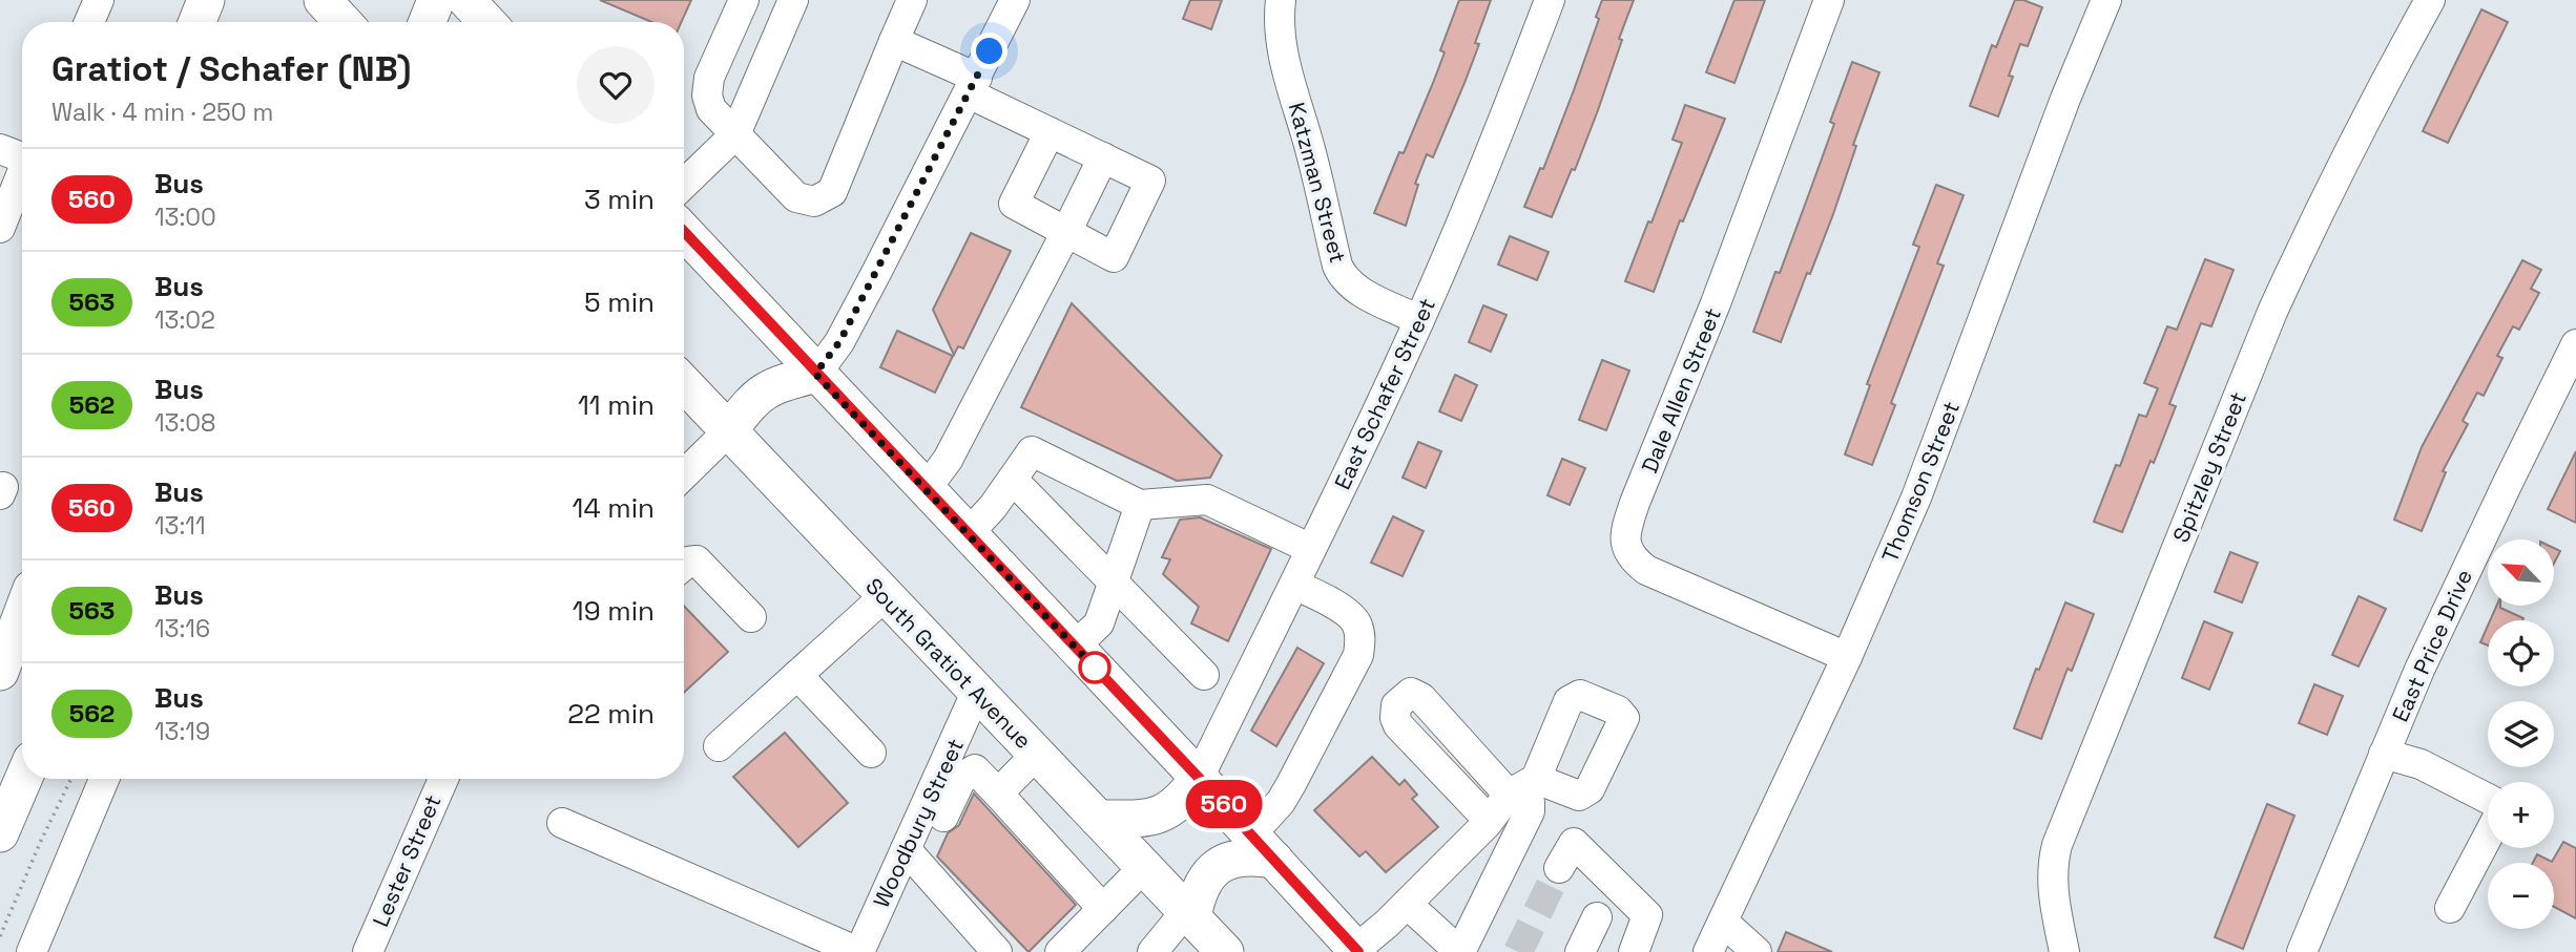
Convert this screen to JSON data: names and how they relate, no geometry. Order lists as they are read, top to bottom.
{
  "streets": {
    "main road": ["South Gratiot Avenue"],
    "street": [
      "Katzman Street",
      "Dale Allen Street",
      "East Schafer Street",
      "Spitzley Street",
      "Thomson Street",
      "East Price Drive",
      "Woodbury Street",
      "Lester Street"
    ]
  },
  "crossings": [
    ["Katzman Street", "East Schafer Street"],
    ["Dale Allen Street", "Thomson Street"],
    ["South Gratiot Avenue", "Woodbury Street"]
  ],
  "lines": ["bus line 560"],
  "north": "top left",
  "page": {
    "on_map": "560",
    "heading": ["Gratiot / Schafer (NB)", "Walk · 4 min · 250 m"],
    "list": [
      {
        "mark": "560",
        "name": "Bus",
        "note": "13:00",
        "value": "3 min"
      },
      {
        "mark": "563",
        "name": "Bus",
        "note": "13:02",
        "value": "5 min"
      },
      {
        "mark": "562",
        "name": "Bus",
        "note": "13:08",
        "value": "11 min"
      },
      {
        "mark": "560",
        "name": "Bus",
        "note": "13:11",
        "value": "14 min"
      },
      {
        "mark": "563",
        "name": "Bus",
        "note": "13:16",
        "value": "19 min"
      },
      {
        "mark": "562",
        "name": "Bus",
        "note": "13:19",
        "value": "22 min"
      }
    ],
    "map_buttons": ["+", "−"]
  }
}
